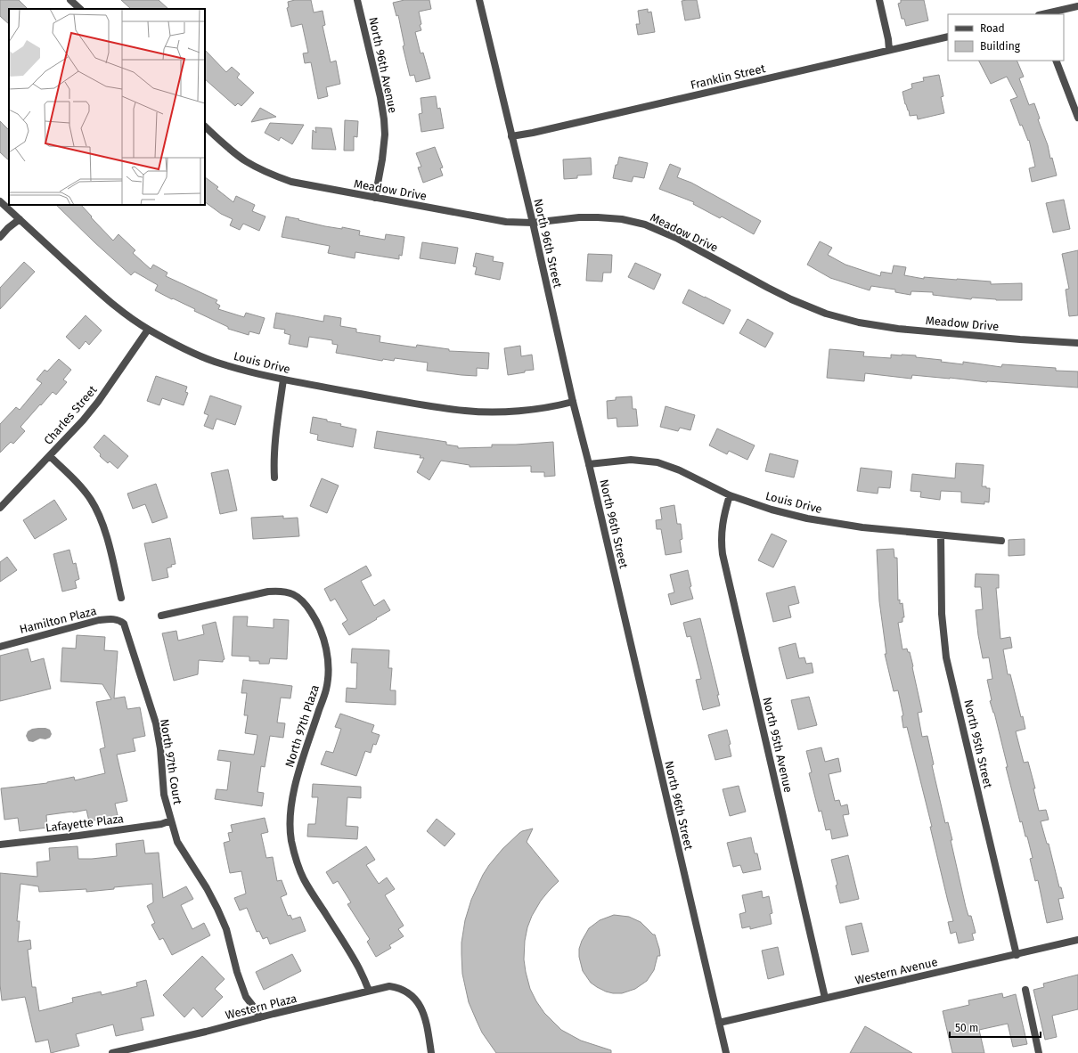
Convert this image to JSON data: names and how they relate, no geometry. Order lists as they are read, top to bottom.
{
  "streets": {
    "street": [
      "North 96th Avenue",
      "Franklin Street",
      "Meadow Drive",
      "North 96th Street",
      "Louis Drive",
      "Charles Street",
      "Hamilton Plaza",
      "North 97th Plaza",
      "North 95th Street",
      "North 95th Avenue",
      "North 97th Court",
      "Lafayette Plaza",
      "Western Avenue",
      "Western Plaza"
    ]
  },
  "crossings": [
    ["North 96th Avenue", "Meadow Drive"],
    ["Franklin Street", "North 96th Street"],
    ["Meadow Drive", "North 96th Street"],
    ["North 96th Street", "Louis Drive"],
    ["North 96th Street", "Western Avenue"],
    ["Louis Drive", "Charles Street"],
    ["Louis Drive", "North 95th Street"],
    ["Louis Drive", "North 95th Avenue"],
    ["Hamilton Plaza", "North 97th Court"],
    ["North 97th Plaza", "Western Plaza"],
    ["North 95th Street", "Western Avenue"],
    ["North 95th Avenue", "Western Avenue"],
    ["North 97th Court", "Lafayette Plaza"],
    ["North 97th Court", "Western Plaza"]
  ],
  "legend": ["Road", "Building"],
  "scale_bar": "50 m"
}
